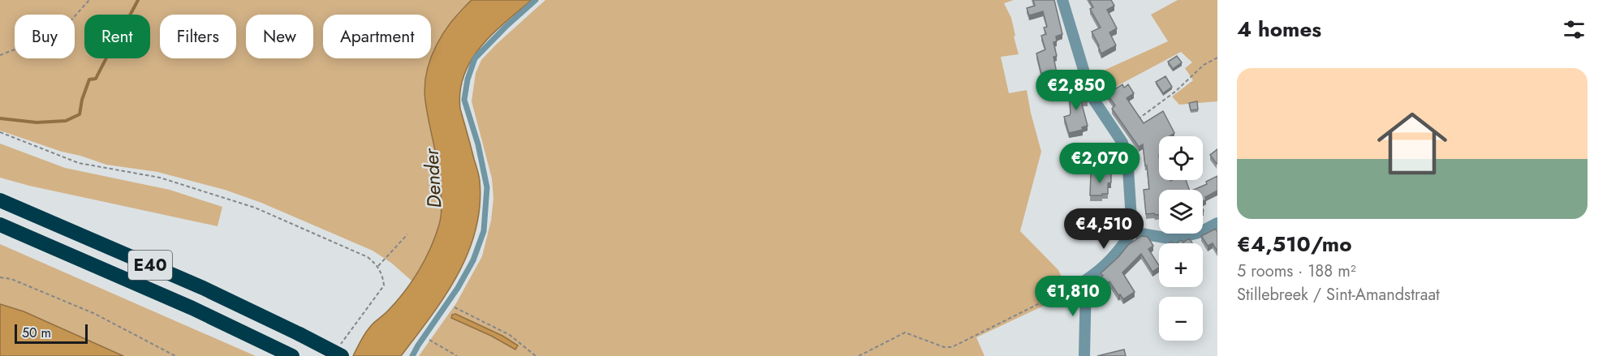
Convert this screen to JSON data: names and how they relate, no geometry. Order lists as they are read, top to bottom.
{
  "streets": {
    "highway": ["E40"]
  },
  "water": ["Dender"],
  "scale_bar": "50 m",
  "page": {
    "heading": "4 homes",
    "chip": [
      "Buy",
      "Rent",
      "Filters",
      "New",
      "Apartment"
    ],
    "list": [
      {
        "name": "€4,510/mo",
        "note": "5 rooms · 188 m² · Stillebreek / Sint-Amandstraat"
      }
    ],
    "price": [
      "€2,850",
      "€2,070",
      "€4,510",
      "€1,810"
    ],
    "map_buttons": ["+", "−"],
    "scale": "50 m"
  }
}
